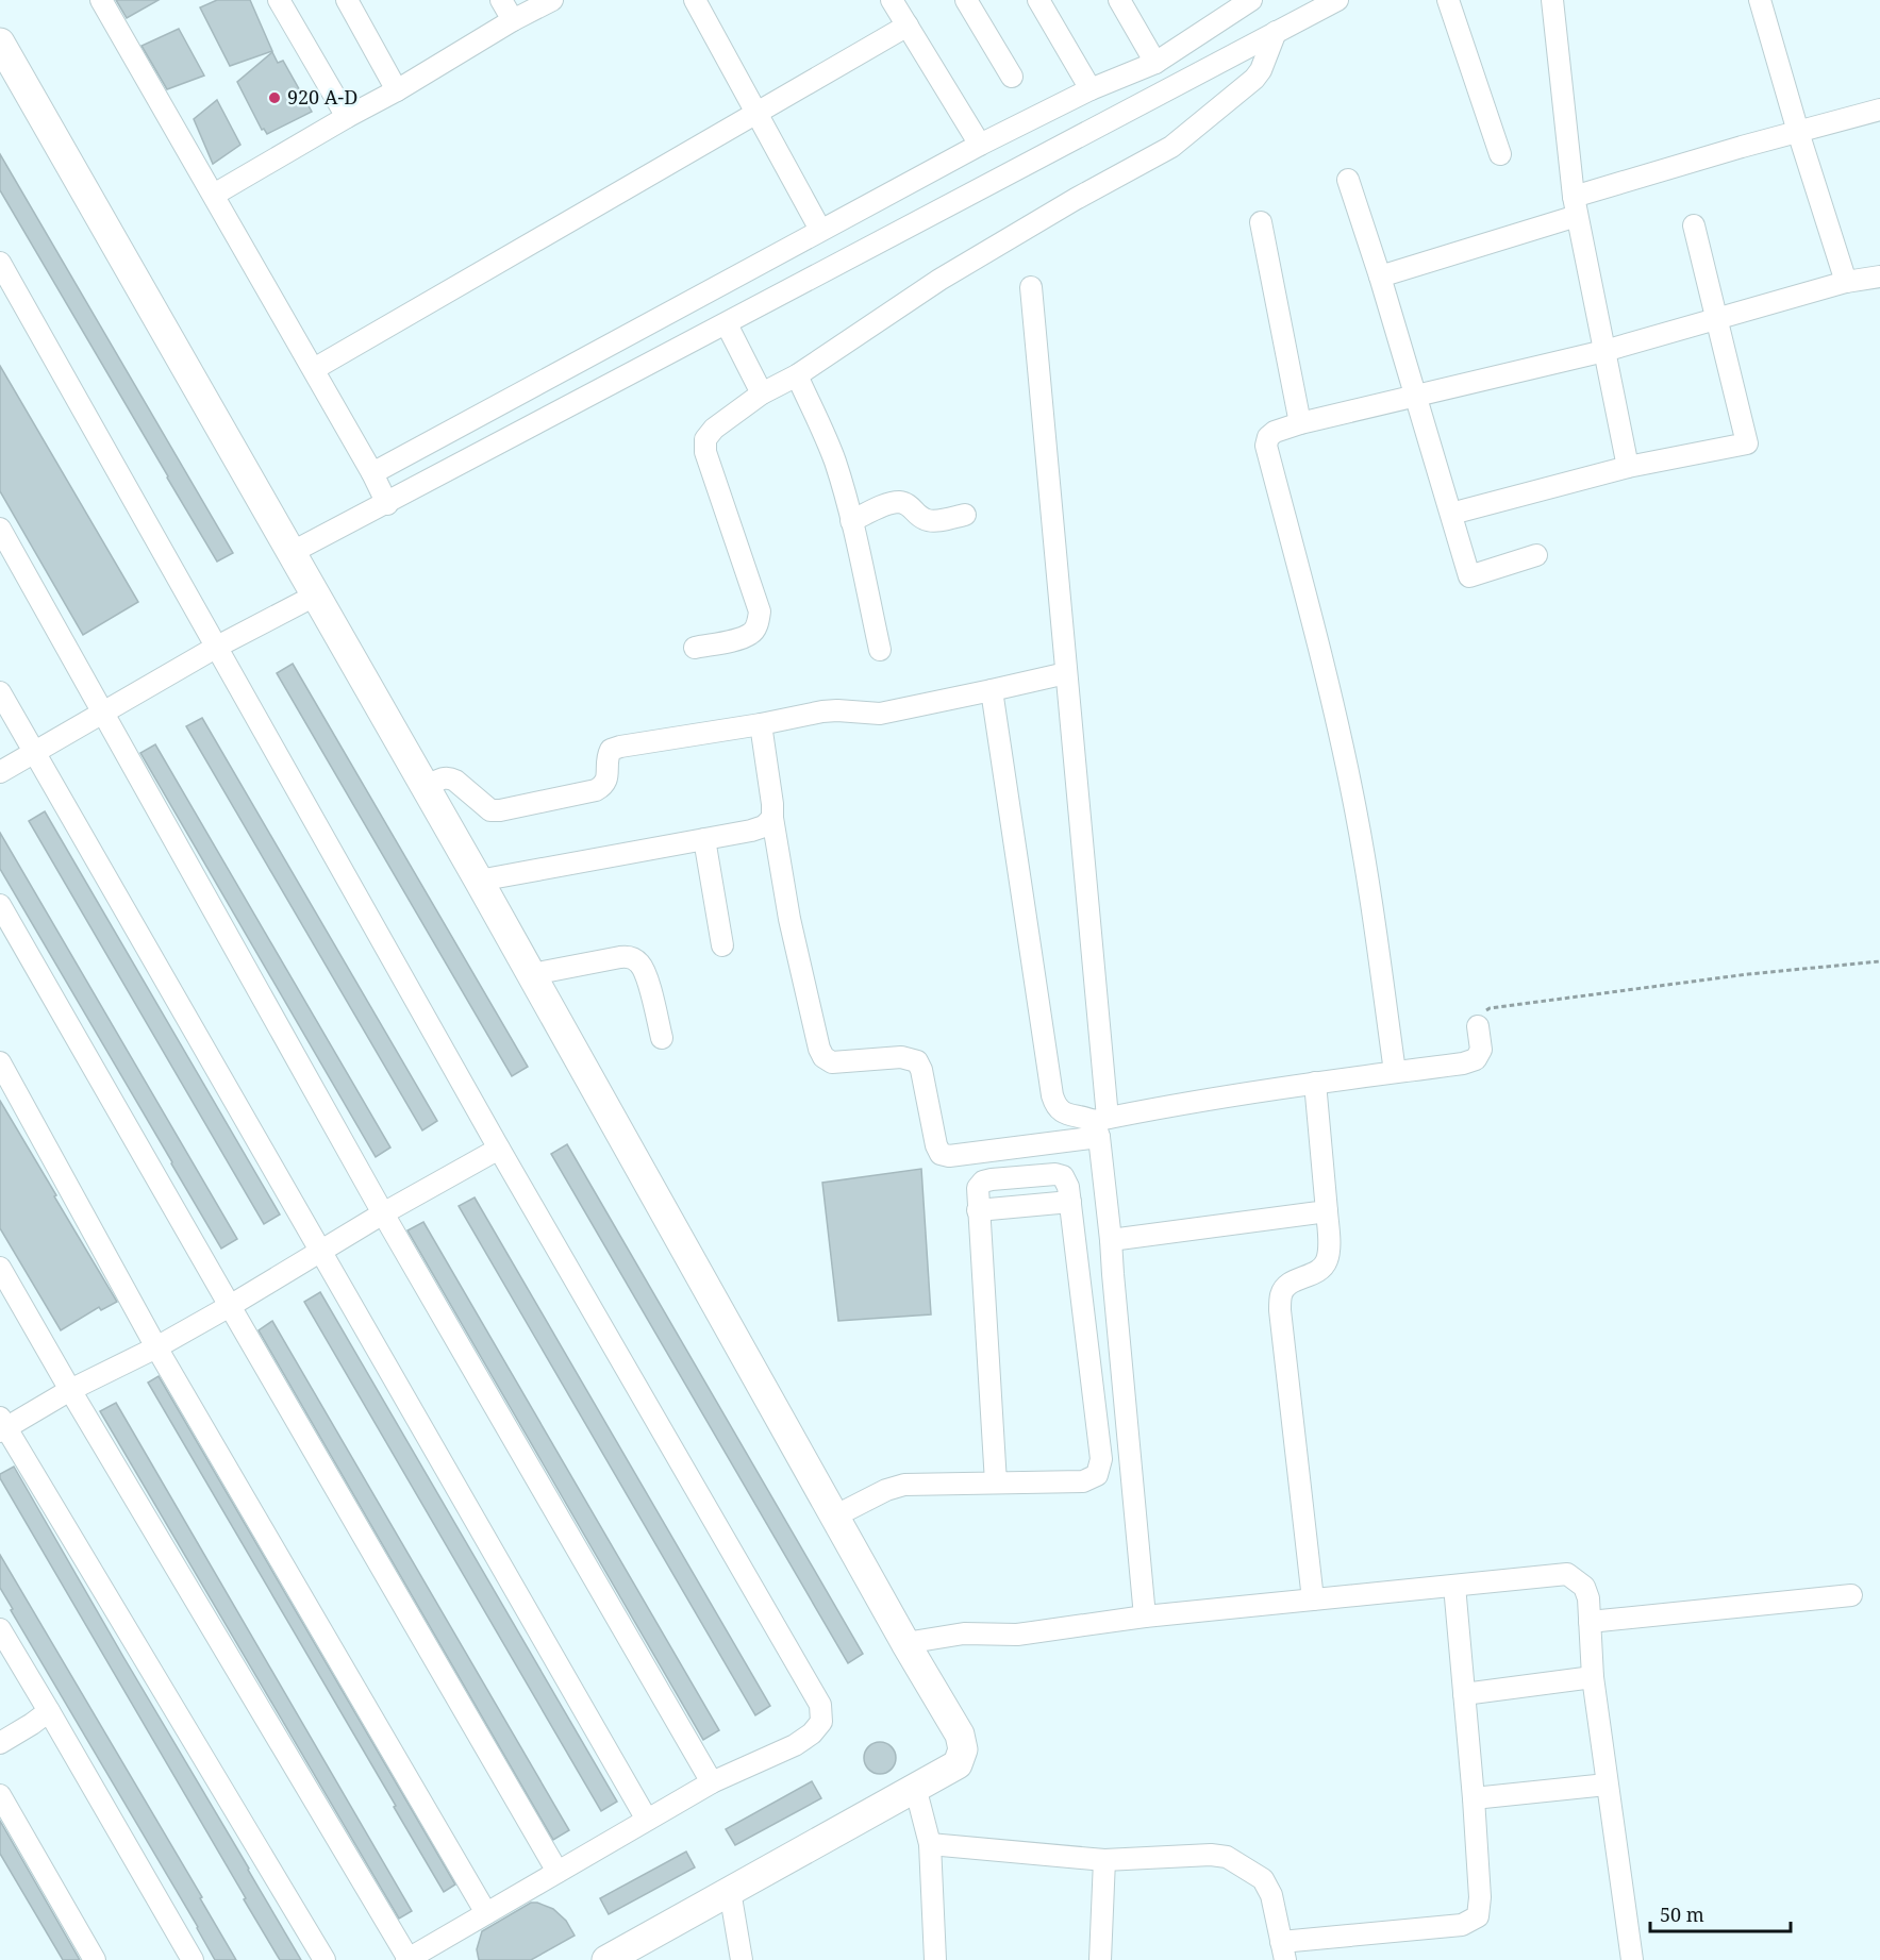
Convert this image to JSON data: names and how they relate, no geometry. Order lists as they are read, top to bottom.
{
  "places": ["920 A-D"],
  "scale_bar": "50 m"
}
